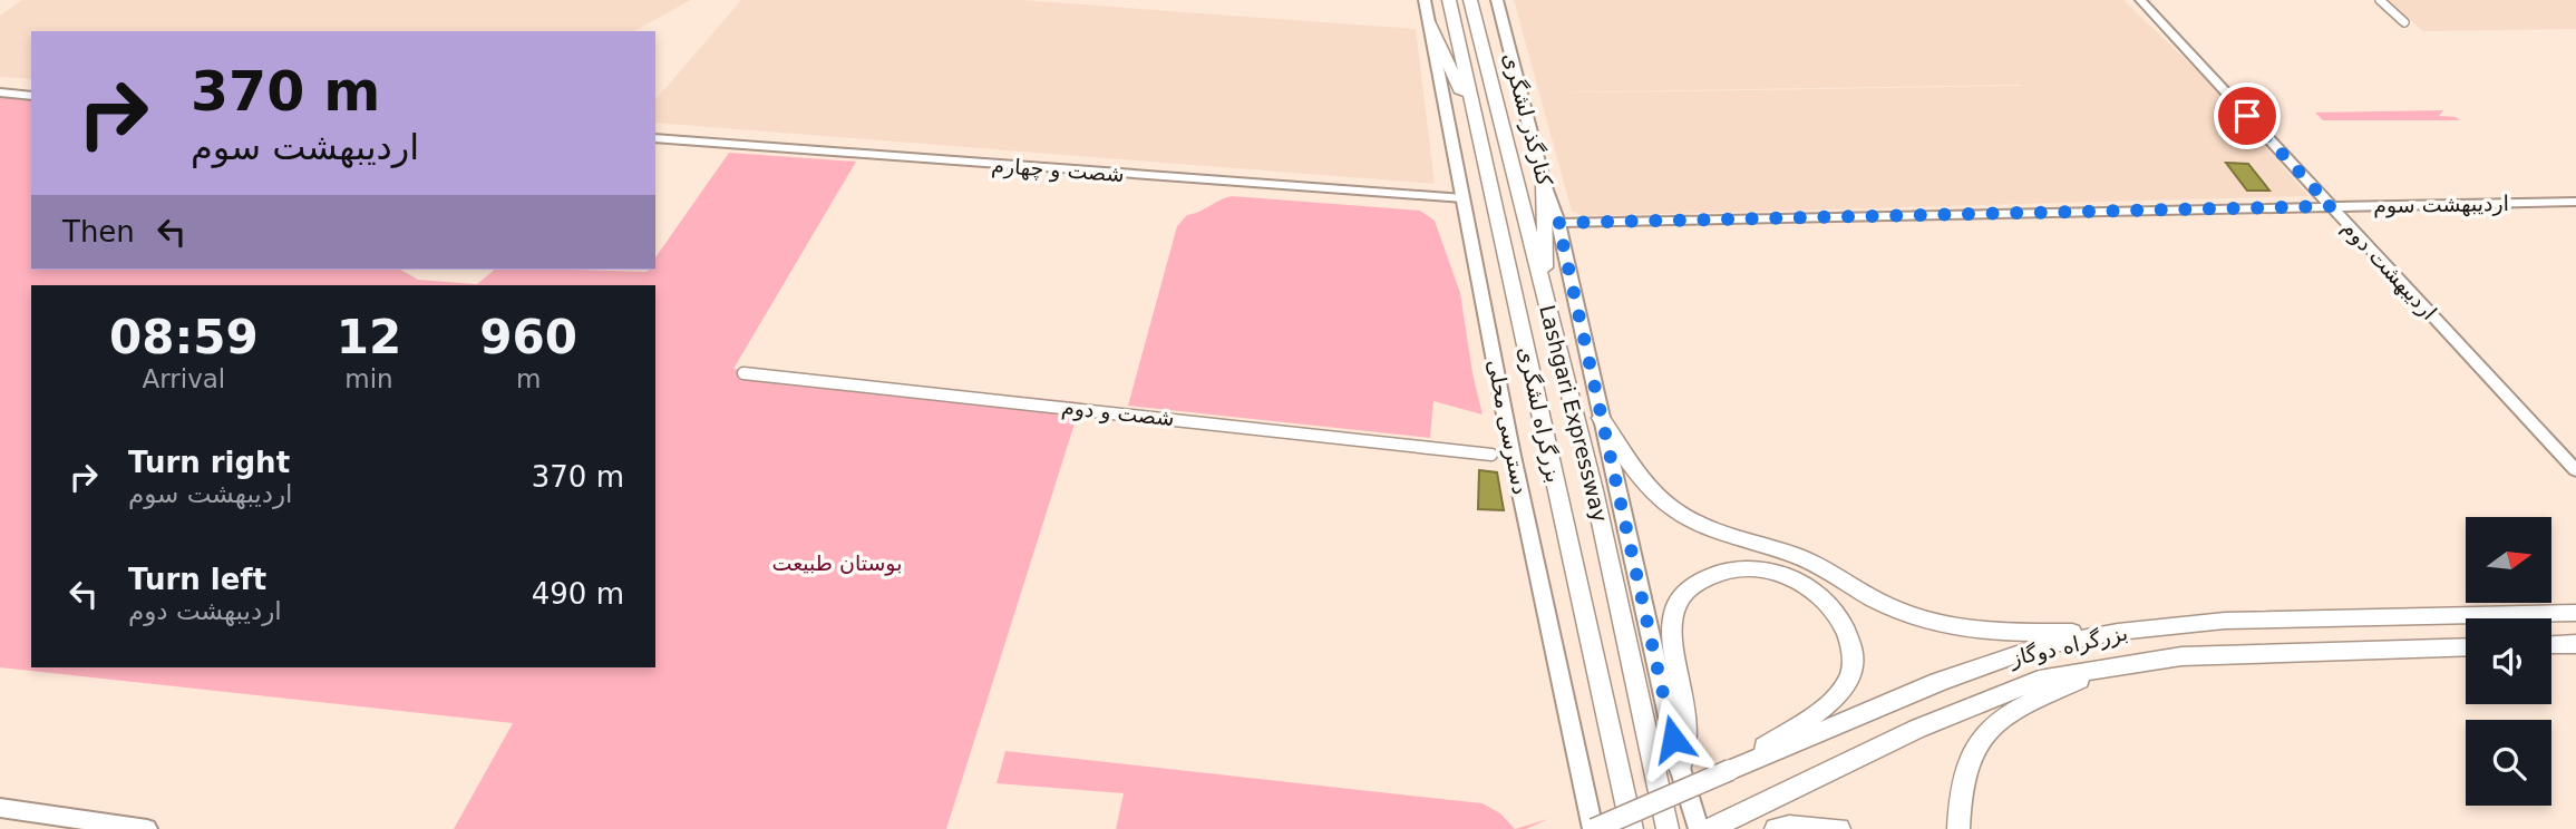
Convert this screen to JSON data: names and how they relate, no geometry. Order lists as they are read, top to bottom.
{
  "streets": {
    "highway": ["Lashgari Expressway", "بزرگراه لشگری", "بزرگراه دوگاز"],
    "main road": ["کنارگذر لشگری", "دسترسی محلی"],
    "street": [
      "شصت و چهارم",
      "اردیبهشت سوم",
      "اردیبهشت دوم",
      "شصت و دوم"
    ]
  },
  "crossings": [
    ["کنارگذر لشگری", "اردیبهشت سوم"],
    ["شصت و چهارم", "دسترسی محلی"],
    ["اردیبهشت سوم", "اردیبهشت دوم"],
    ["دسترسی محلی", "بزرگراه دوگاز"]
  ],
  "parks": ["بوستان طبیعت"],
  "north": "right",
  "page": {
    "turn": ["370 m", "اردیبهشت سوم"],
    "then": "Then",
    "eta": [
      "08:59",
      "Arrival",
      "12",
      "min",
      "960",
      "m"
    ],
    "list": [
      {
        "name": "Turn right",
        "note": "اردیبهشت سوم",
        "value": "370 m"
      },
      {
        "name": "Turn left",
        "note": "اردیبهشت دوم",
        "value": "490 m"
      }
    ]
  }
}
